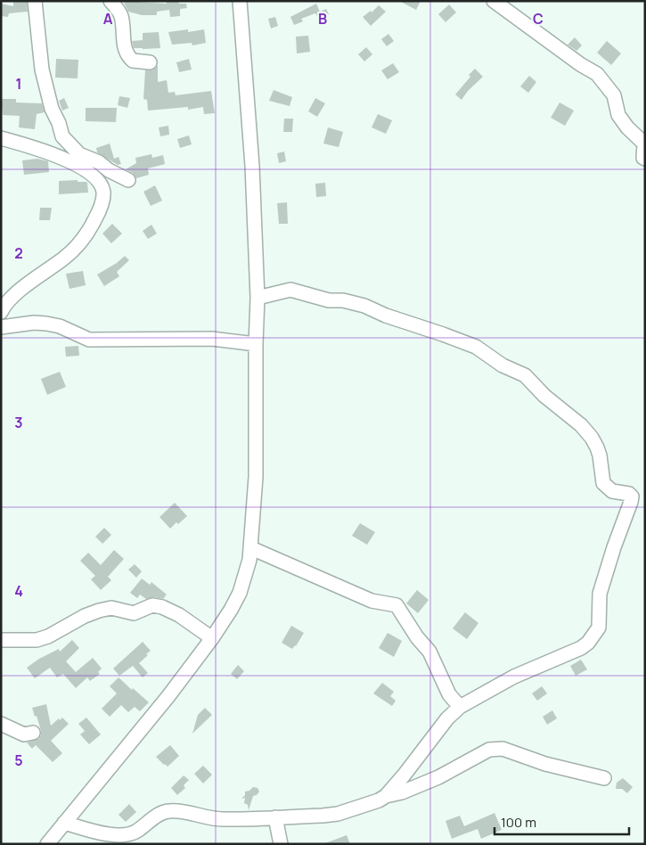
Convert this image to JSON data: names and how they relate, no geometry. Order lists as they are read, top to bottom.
{
  "scale_bar": "100 m",
  "grid": {
    "columns": ["A", "B", "C"],
    "rows": [
      "1",
      "2",
      "3",
      "4",
      "5"
    ]
  }
}
